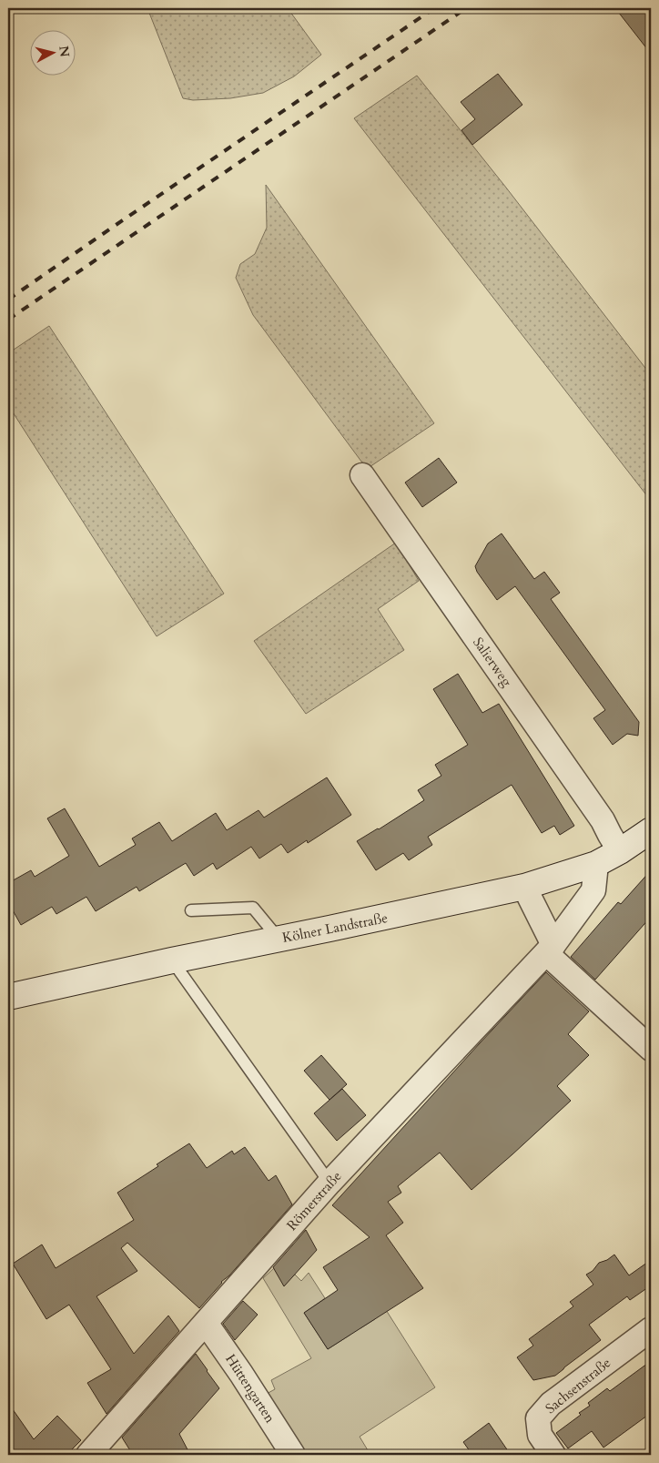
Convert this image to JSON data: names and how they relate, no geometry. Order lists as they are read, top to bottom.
{
  "streets": {
    "main road": ["Kölner Landstraße"],
    "street": [
      "Salierweg",
      "Römerstraße",
      "Sachsenstraße",
      "Hüttengarten"
    ]
  },
  "crossings": [
    ["Salierweg", "Kölner Landstraße"],
    ["Kölner Landstraße", "Römerstraße"],
    ["Römerstraße", "Hüttengarten"]
  ],
  "north": "right"
}
